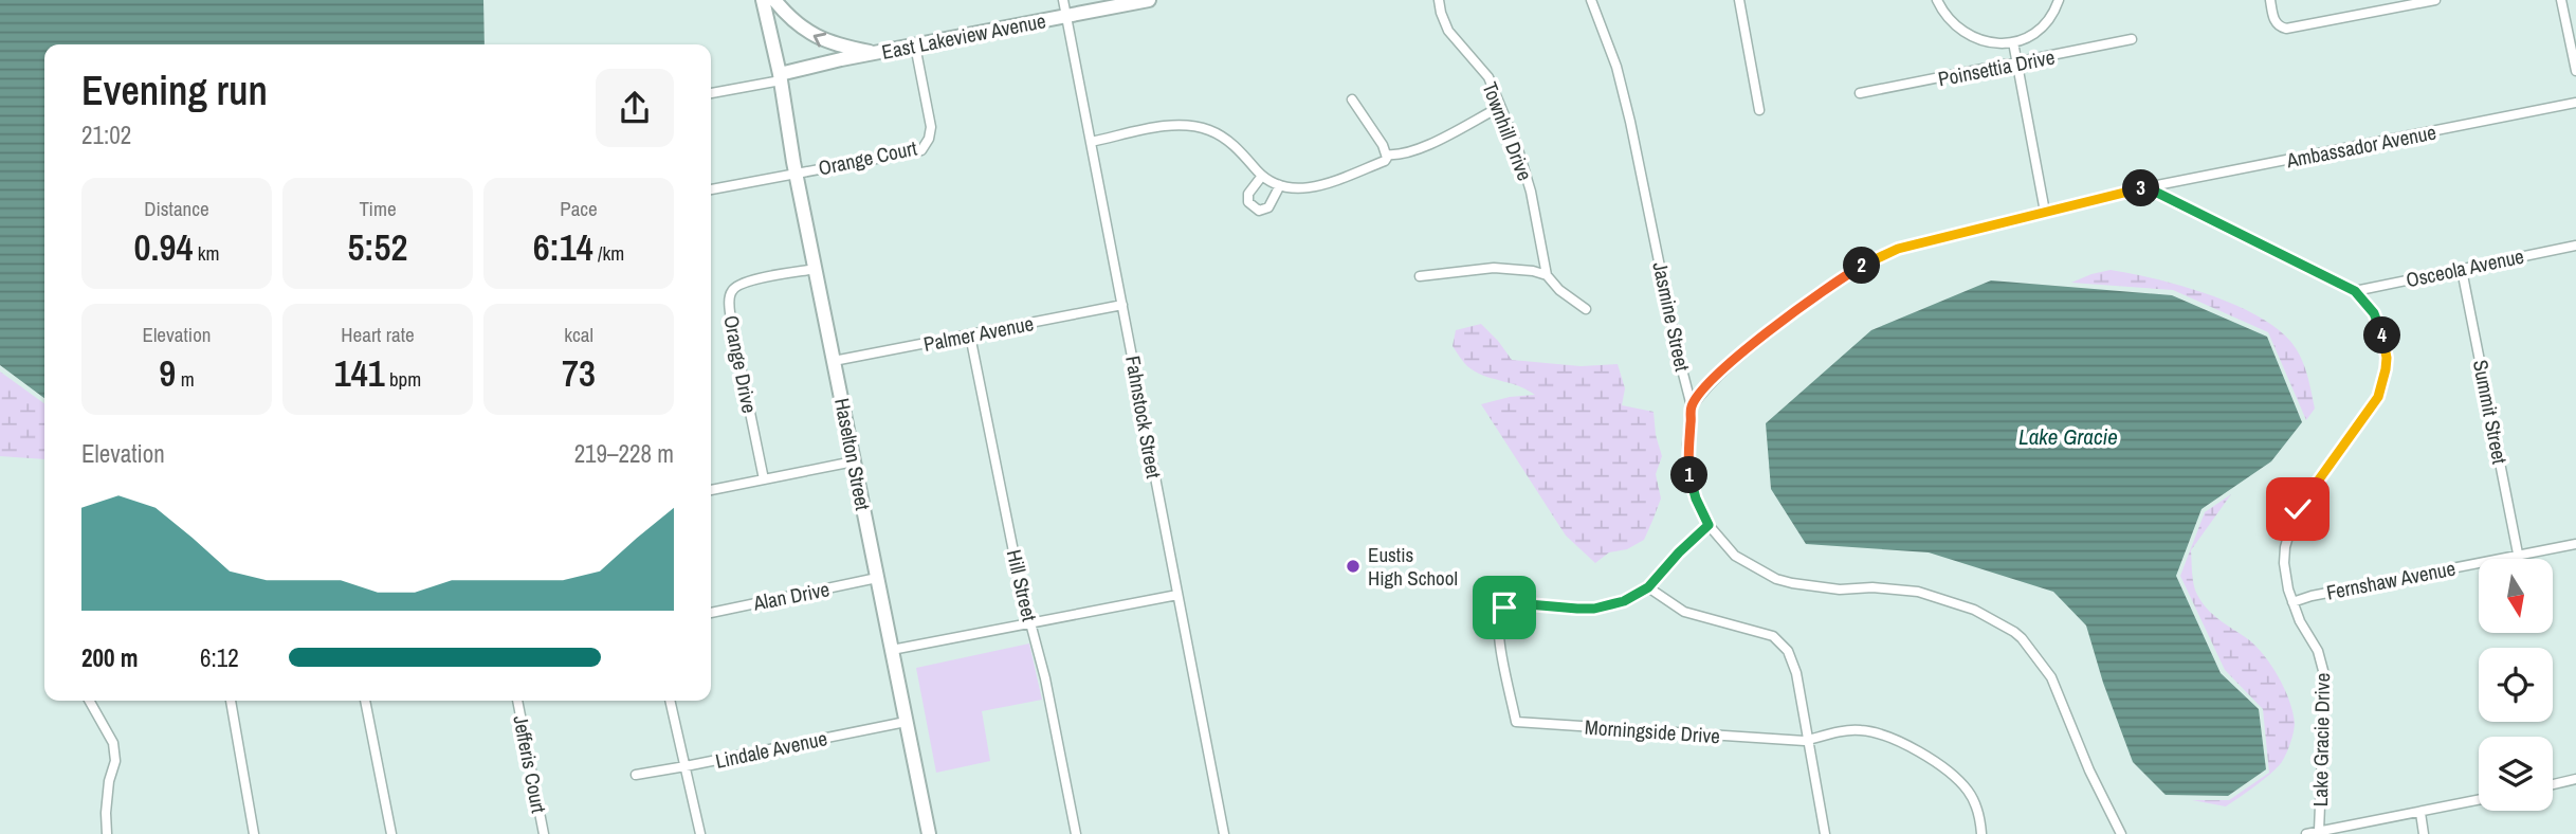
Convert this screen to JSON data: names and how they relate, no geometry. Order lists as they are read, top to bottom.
{
  "streets": {
    "street": [
      "East Lakeview Avenue",
      "Poinsettia Drive",
      "Townhill Drive",
      "Ambassador Avenue",
      "Orange Court",
      "Osceola Avenue",
      "Jasmine Street",
      "Palmer Avenue",
      "Orange Drive",
      "Summit Street",
      "Fahnstock Street",
      "Haselton Street",
      "Fernshaw Avenue",
      "Hill Street",
      "Alan Drive",
      "Morningside Drive",
      "Lake Gracie Drive",
      "Lindale Avenue",
      "Jefferis Court"
    ]
  },
  "crossings": [
    ["East Lakeview Avenue", "Orange Court"],
    ["East Lakeview Avenue", "Fahnstock Street"],
    ["East Lakeview Avenue", "Haselton Street"],
    ["Ambassador Avenue", "Lake Gracie Drive"],
    ["Orange Court", "Haselton Street"],
    ["Osceola Avenue", "Summit Street"],
    ["Osceola Avenue", "Lake Gracie Drive"],
    ["Palmer Avenue", "Fahnstock Street"],
    ["Palmer Avenue", "Haselton Street"],
    ["Palmer Avenue", "Hill Street"],
    ["Orange Drive", "Haselton Street"],
    ["Summit Street", "Fernshaw Avenue"],
    ["Haselton Street", "Alan Drive"],
    ["Haselton Street", "Lindale Avenue"],
    ["Fernshaw Avenue", "Lake Gracie Drive"]
  ],
  "water": ["Lake Gracie"],
  "places": ["Eustis High School"],
  "north": "bottom",
  "page": {
    "heading": ["Evening run", "21:02"],
    "pins": [
      "3",
      "2",
      "4",
      "1"
    ],
    "stats": [
      ["Distance", "0.94 km"],
      ["Time", "5:52"],
      ["Pace", "6:14 /km"],
      ["Elevation", "9 m"],
      ["Heart rate", "141 bpm"],
      ["kcal", "73"]
    ],
    "chart": ["Elevation", "219–228 m"],
    "list": [
      {
        "name": "200 m",
        "note": "6:12"
      }
    ]
  }
}
